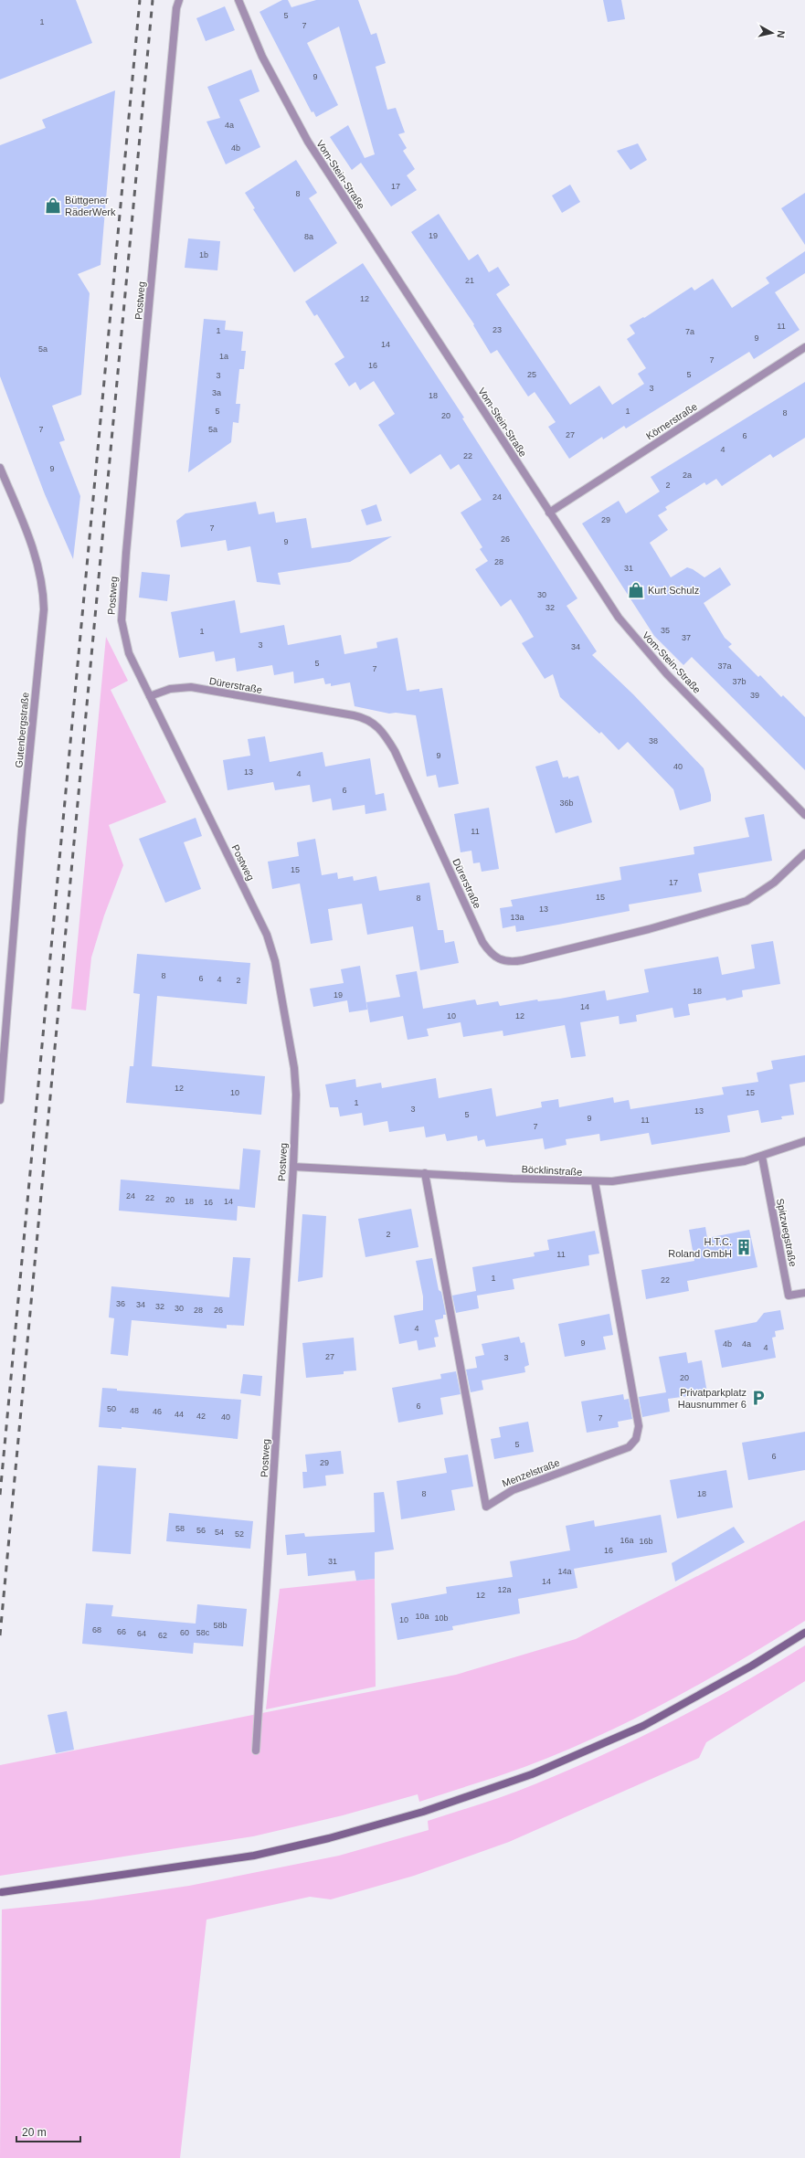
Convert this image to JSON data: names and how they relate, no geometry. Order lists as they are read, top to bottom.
{
  "streets": {
    "street": [
      "Vom-Stein-Straße",
      "Postweg",
      "Körnerstraße",
      "Dürerstraße",
      "Gutenbergstraße",
      "Böcklinstraße",
      "Spitzwegstraße",
      "Menzelstraße"
    ]
  },
  "crossings": [
    ["Vom-Stein-Straße", "Körnerstraße"],
    ["Postweg", "Dürerstraße"],
    ["Postweg", "Böcklinstraße"],
    ["Böcklinstraße", "Spitzwegstraße"],
    ["Böcklinstraße", "Menzelstraße"]
  ],
  "places": {
    "shop": ["Büttgener RäderWerk", "Kurt Schulz"],
    "building": ["H.T.C. Roland GmbH"],
    "parking": ["Privatparkplatz Hausnummer 6"]
  },
  "house_numbers": [
    "5",
    "1",
    "7",
    "9",
    "4a",
    "4b",
    "17",
    "8",
    "19",
    "8a",
    "1b",
    "21",
    "12",
    "11",
    "23",
    "1",
    "7a",
    "9",
    "14",
    "5a",
    "1a",
    "7",
    "16",
    "25",
    "5",
    "3",
    "3",
    "3a",
    "18",
    "5",
    "1",
    "8",
    "20",
    "7",
    "5a",
    "27",
    "6",
    "4",
    "22",
    "9",
    "2a",
    "2",
    "24",
    "29",
    "7",
    "26",
    "9",
    "28",
    "31",
    "30",
    "32",
    "35",
    "1",
    "37",
    "3",
    "34",
    "5",
    "37a",
    "7",
    "37b",
    "39",
    "38",
    "9",
    "40",
    "13",
    "4",
    "6",
    "36b",
    "11",
    "15",
    "17",
    "15",
    "8",
    "13",
    "13a",
    "8",
    "6",
    "4",
    "2",
    "18",
    "19",
    "14",
    "10",
    "12",
    "12",
    "10",
    "15",
    "1",
    "3",
    "13",
    "5",
    "9",
    "11",
    "7",
    "24",
    "22",
    "20",
    "18",
    "14",
    "16",
    "2",
    "11",
    "1",
    "22",
    "36",
    "34",
    "32",
    "30",
    "28",
    "26",
    "4",
    "9",
    "4b",
    "4a",
    "4",
    "27",
    "3",
    "20",
    "6",
    "50",
    "48",
    "46",
    "44",
    "42",
    "40",
    "7",
    "5",
    "6",
    "29",
    "8",
    "18",
    "58",
    "56",
    "54",
    "52",
    "16a",
    "16b",
    "16",
    "31",
    "14a",
    "14",
    "12a",
    "12",
    "10a",
    "10b",
    "10",
    "58b",
    "68",
    "66",
    "60",
    "58c",
    "64",
    "62"
  ],
  "scale_bar": "20 m",
  "north": "right"
}
